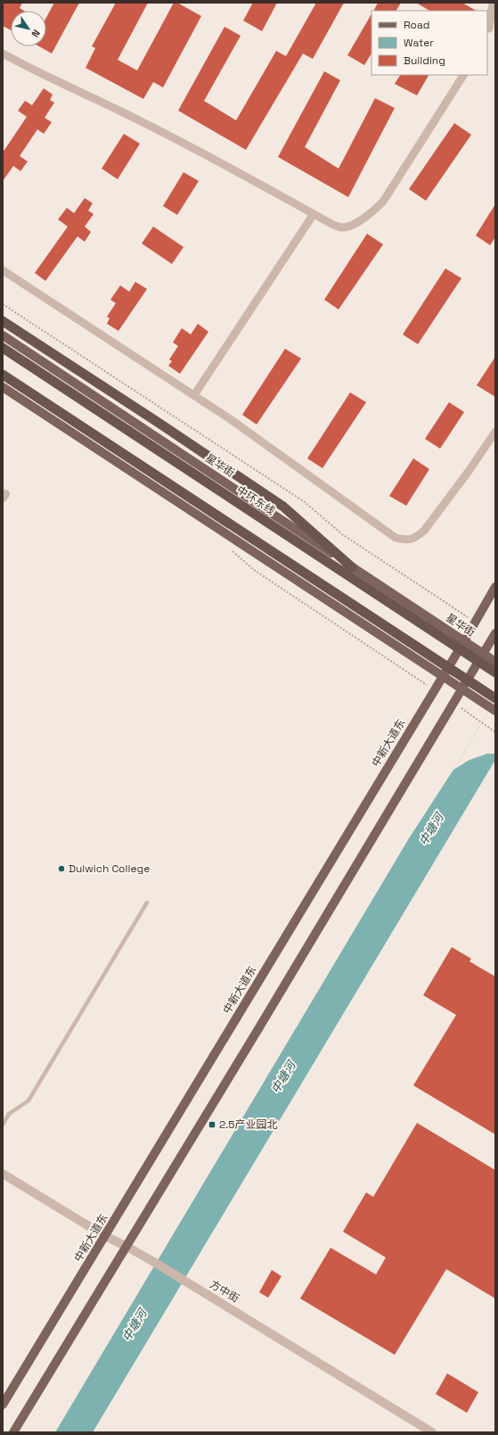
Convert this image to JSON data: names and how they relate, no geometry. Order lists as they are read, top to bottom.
{
  "streets": {
    "highway": ["中环东线"],
    "main road": ["星华街", "中新大道东"],
    "street": ["方中街"]
  },
  "crossings": [
    ["星华街", "中新大道东"],
    ["中新大道东", "方中街"]
  ],
  "water": ["中塘河"],
  "places": {
    "other": ["Dulwich College"],
    "transit": ["2.5产业园北"]
  },
  "legend": ["Road", "Water", "Building"],
  "north": "bottom right"
}
